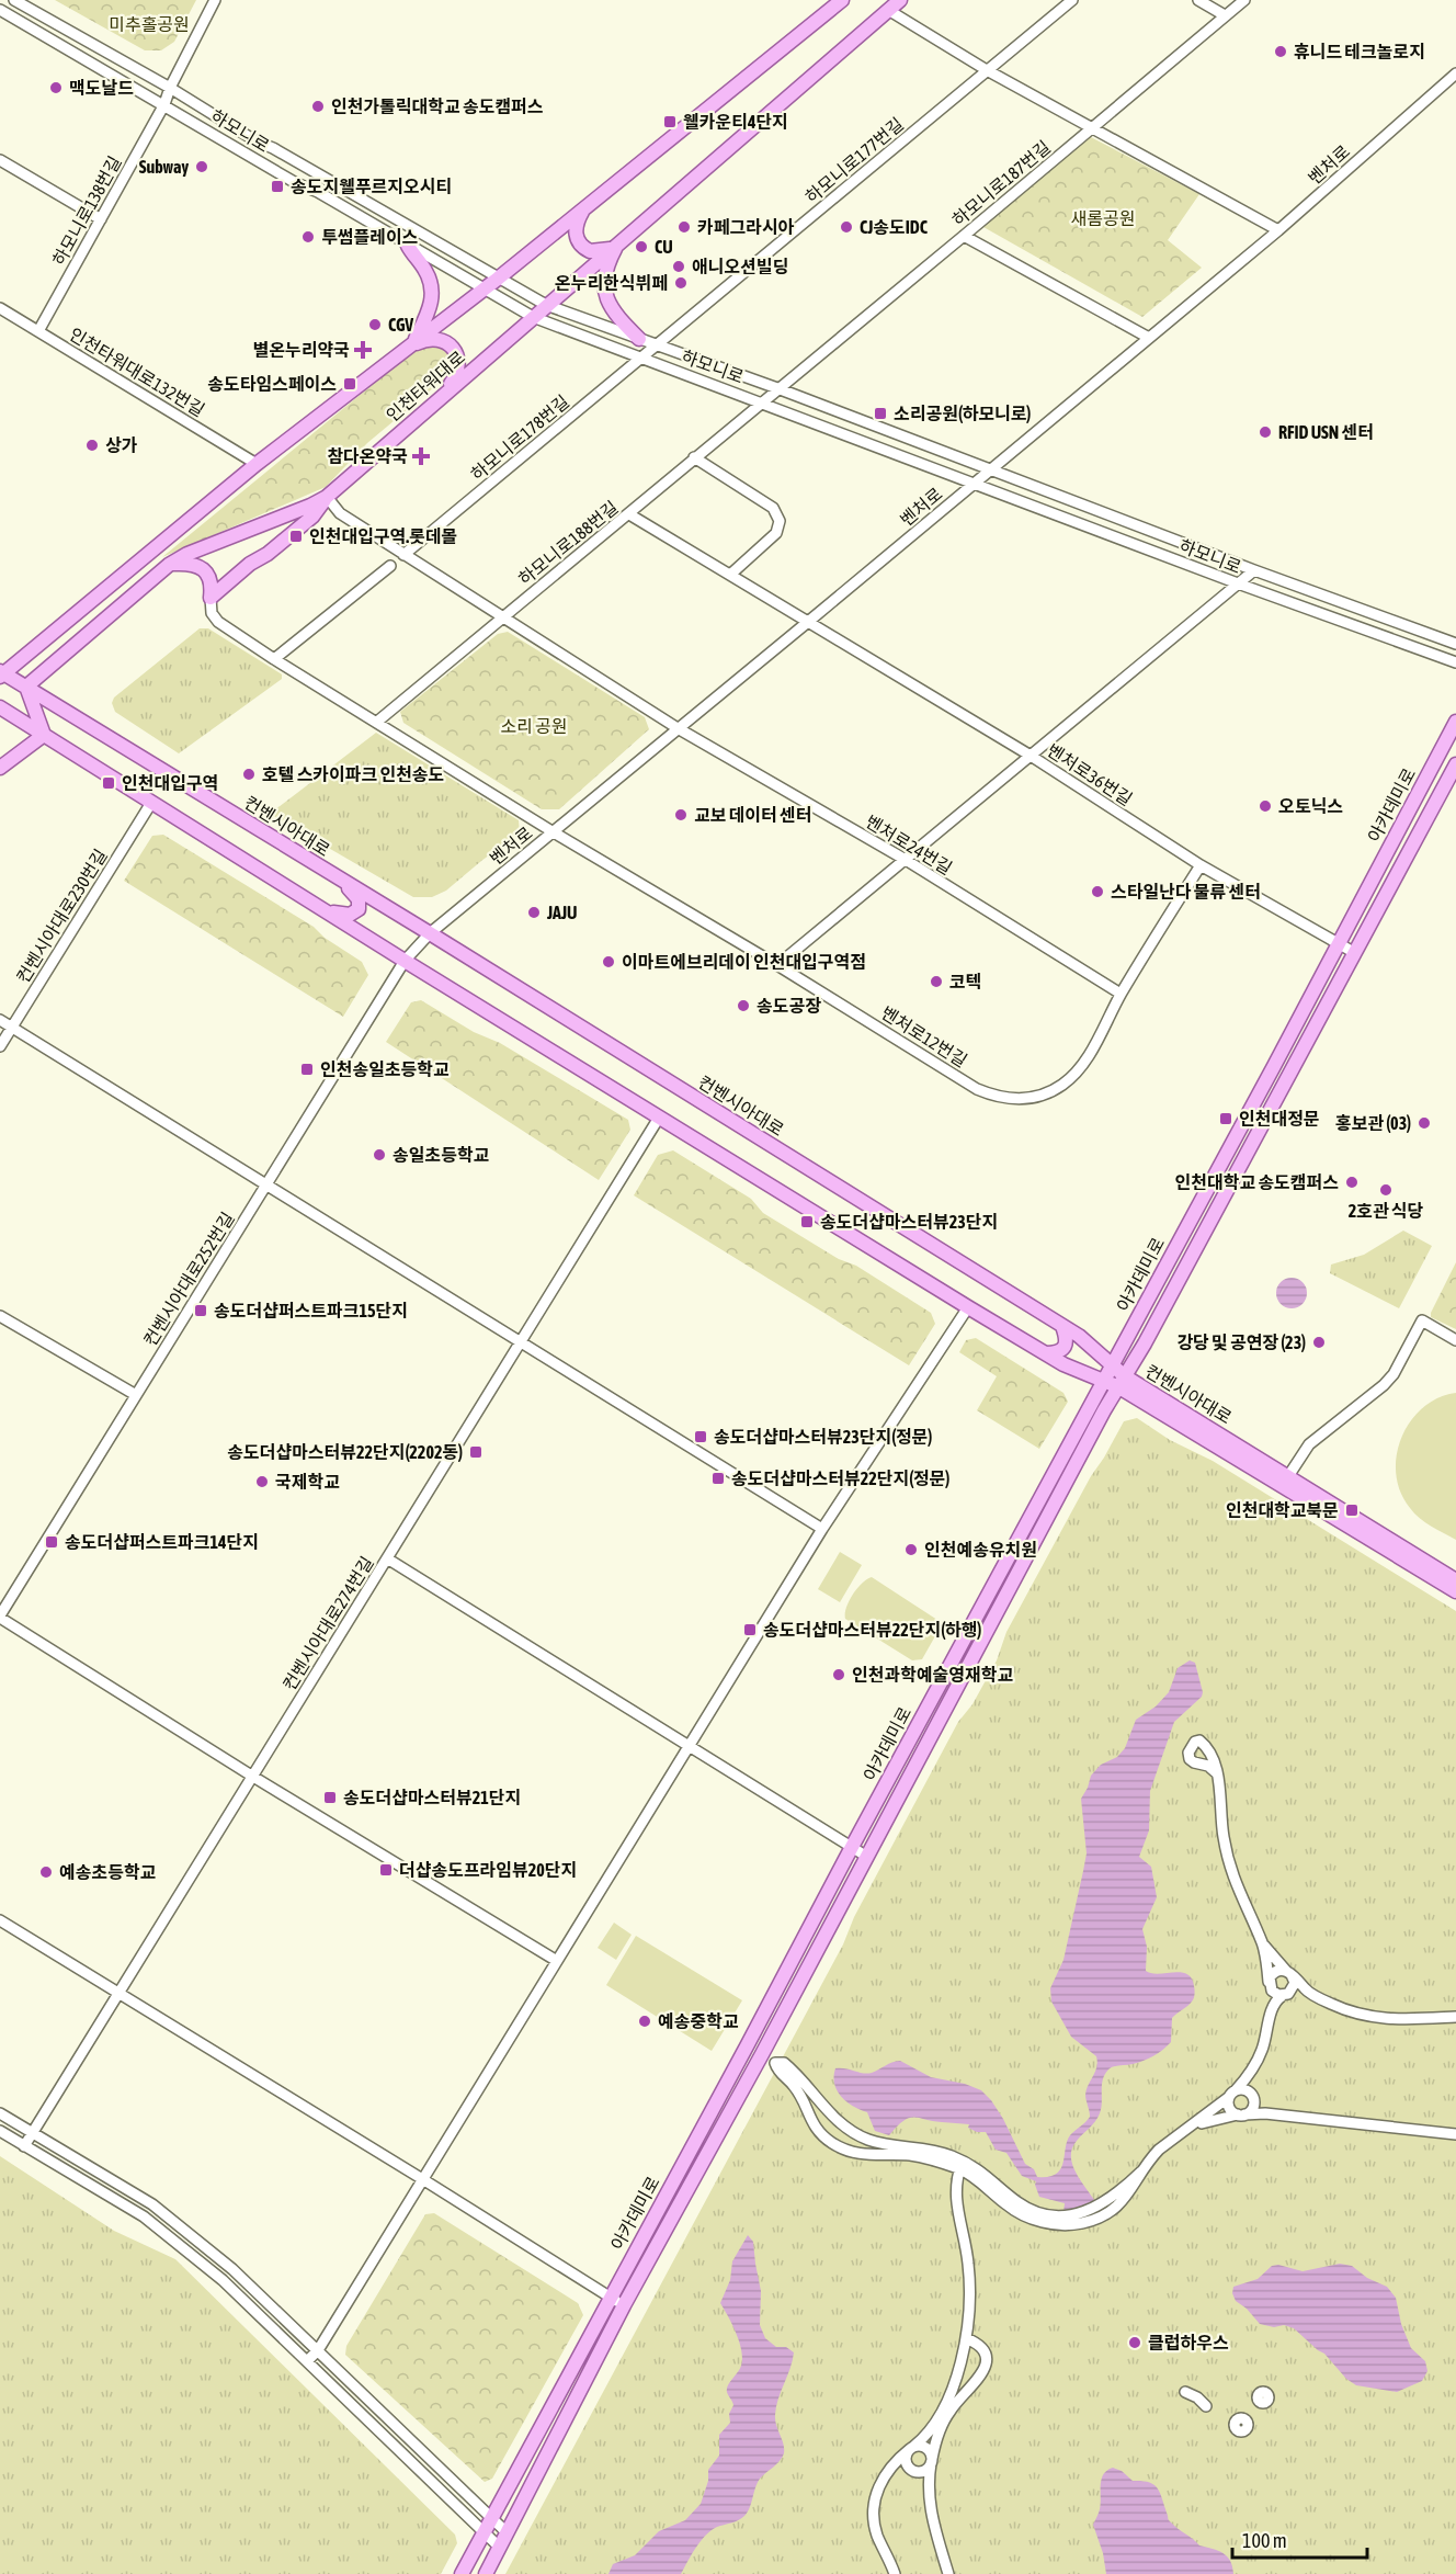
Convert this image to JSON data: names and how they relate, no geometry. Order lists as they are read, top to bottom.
{
  "streets": {
    "main road": ["인천타워대로", "아카데미로", "컨벤시아대로"],
    "street": [
      "하모니로",
      "하모니로177번길",
      "벤처로",
      "하모니로187번길",
      "하모니로138번길",
      "인천타워대로132번길",
      "하모니로178번길",
      "하모니로188번길",
      "벤처로36번길",
      "벤처로24번길",
      "컨벤시아대로230번길",
      "벤처로12번길",
      "컨벤시아대로252번길",
      "컨벤시아대로274번길"
    ]
  },
  "crossings": [
    ["하모니로", "하모니로177번길"],
    ["하모니로", "벤처로"],
    ["하모니로", "하모니로187번길"],
    ["하모니로", "하모니로138번길"],
    ["하모니로", "인천타워대로"],
    ["하모니로", "하모니로178번길"],
    ["하모니로", "하모니로188번길"],
    ["하모니로177번길", "하모니로178번길"],
    ["벤처로", "벤처로36번길"],
    ["벤처로", "컨벤시아대로"],
    ["벤처로", "벤처로24번길"],
    ["벤처로", "벤처로12번길"],
    ["벤처로", "컨벤시아대로252번길"],
    ["하모니로187번길", "하모니로188번길"],
    ["하모니로138번길", "인천타워대로132번길"],
    ["인천타워대로", "컨벤시아대로"],
    ["인천타워대로", "벤처로24번길"],
    ["하모니로178번길", "벤처로24번길"],
    ["하모니로188번길", "벤처로36번길"],
    ["하모니로188번길", "벤처로24번길"],
    ["하모니로188번길", "벤처로12번길"],
    ["벤처로36번길", "아카데미로"],
    ["벤처로36번길", "벤처로12번길"],
    ["아카데미로", "컨벤시아대로"],
    ["컨벤시아대로", "컨벤시아대로230번길"],
    ["컨벤시아대로", "컨벤시아대로252번길"],
    ["컨벤시아대로", "컨벤시아대로274번길"],
    ["벤처로24번길", "벤처로12번길"]
  ],
  "parks": ["미추홀공원", "새롬공원", "소리 공원"],
  "places": {
    "other": [
      "휴니드 테크놀로지",
      "맥도날드",
      "인천가톨릭대학교 송도캠퍼스",
      "Subway",
      "카페그라시아",
      "CJ송도IDC",
      "투썸플레이스",
      "CU",
      "애니오션빌딩",
      "온누리한식뷔페",
      "CGV",
      "RFID USN 센터",
      "상가",
      "호텔 스카이파크 인천송도",
      "오토닉스",
      "교보 데이터 센터",
      "스타일난다 물류 센터",
      "JAJU",
      "이마트에브리데이 인천대입구역점",
      "코텍",
      "송도공장",
      "홍보관 (03)",
      "송일초등학교",
      "인천대학교 송도캠퍼스",
      "2호관 식당",
      "강당 및 공연장 (23)",
      "국제학교",
      "인천예송유치원",
      "인천과학예술영재학교",
      "예송초등학교",
      "예송중학교",
      "클럽하우스"
    ],
    "transit": [
      "웰카운티4단지",
      "송도지웰푸르지오시티",
      "송도타임스페이스",
      "소리공원(하모니로)",
      "인천대입구역.롯데몰",
      "인천대입구역",
      "인천송일초등학교",
      "인천대정문",
      "송도더샵마스터뷰23단지",
      "송도더샵퍼스트파크15단지",
      "송도더샵마스터뷰23단지(정문)",
      "송도더샵마스터뷰22단지(2202동)",
      "송도더샵마스터뷰22단지(정문)",
      "인천대학교북문",
      "송도더샵퍼스트파크14단지",
      "송도더샵마스터뷰22단지(하행)",
      "송도더샵마스터뷰21단지",
      "더샵송도프라임뷰20단지"
    ],
    "health": ["별온누리약국", "참다온약국"]
  },
  "scale_bar": "100 m"
}
